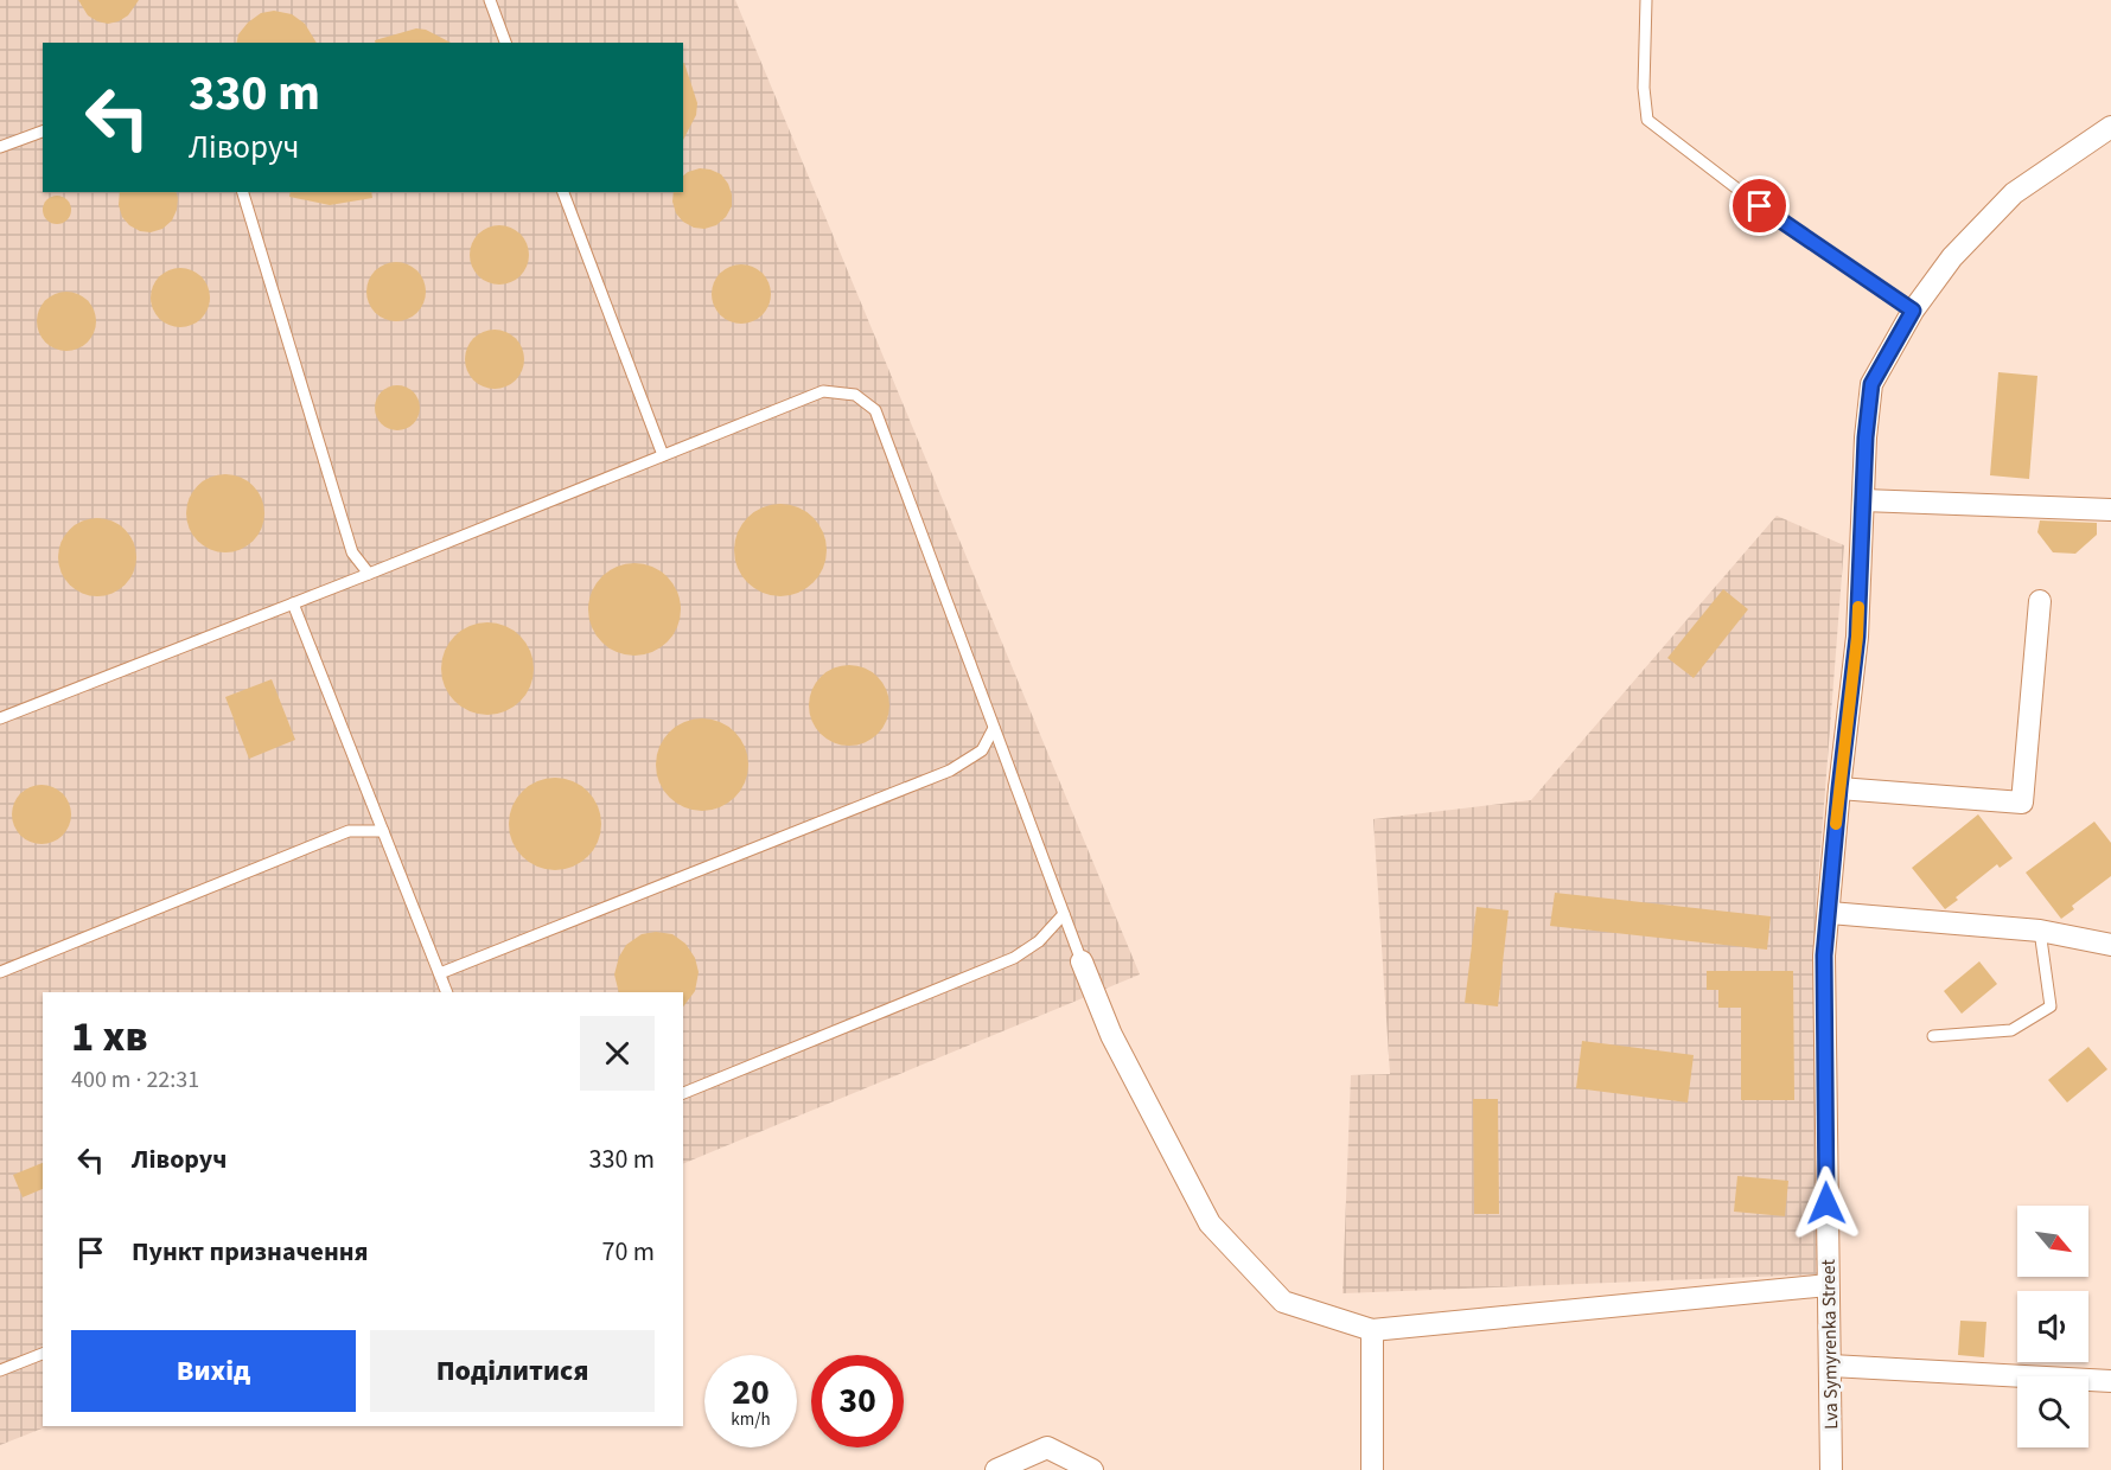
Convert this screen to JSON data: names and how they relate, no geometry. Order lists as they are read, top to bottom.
{
  "streets": {
    "street": ["Lva Symyrenka Street"]
  },
  "north": "bottom right",
  "page": {
    "turn": ["330 m", "Ліворуч"],
    "heading": ["1 хв", "400 m · 22:31"],
    "list": [
      {
        "name": "Ліворуч",
        "value": "330 m"
      },
      {
        "name": "Пункт призначення",
        "value": "70 m"
      }
    ],
    "buttons": ["Вихід", "Поділитися"],
    "speed": "20 km/h",
    "limit": "30"
  }
}
